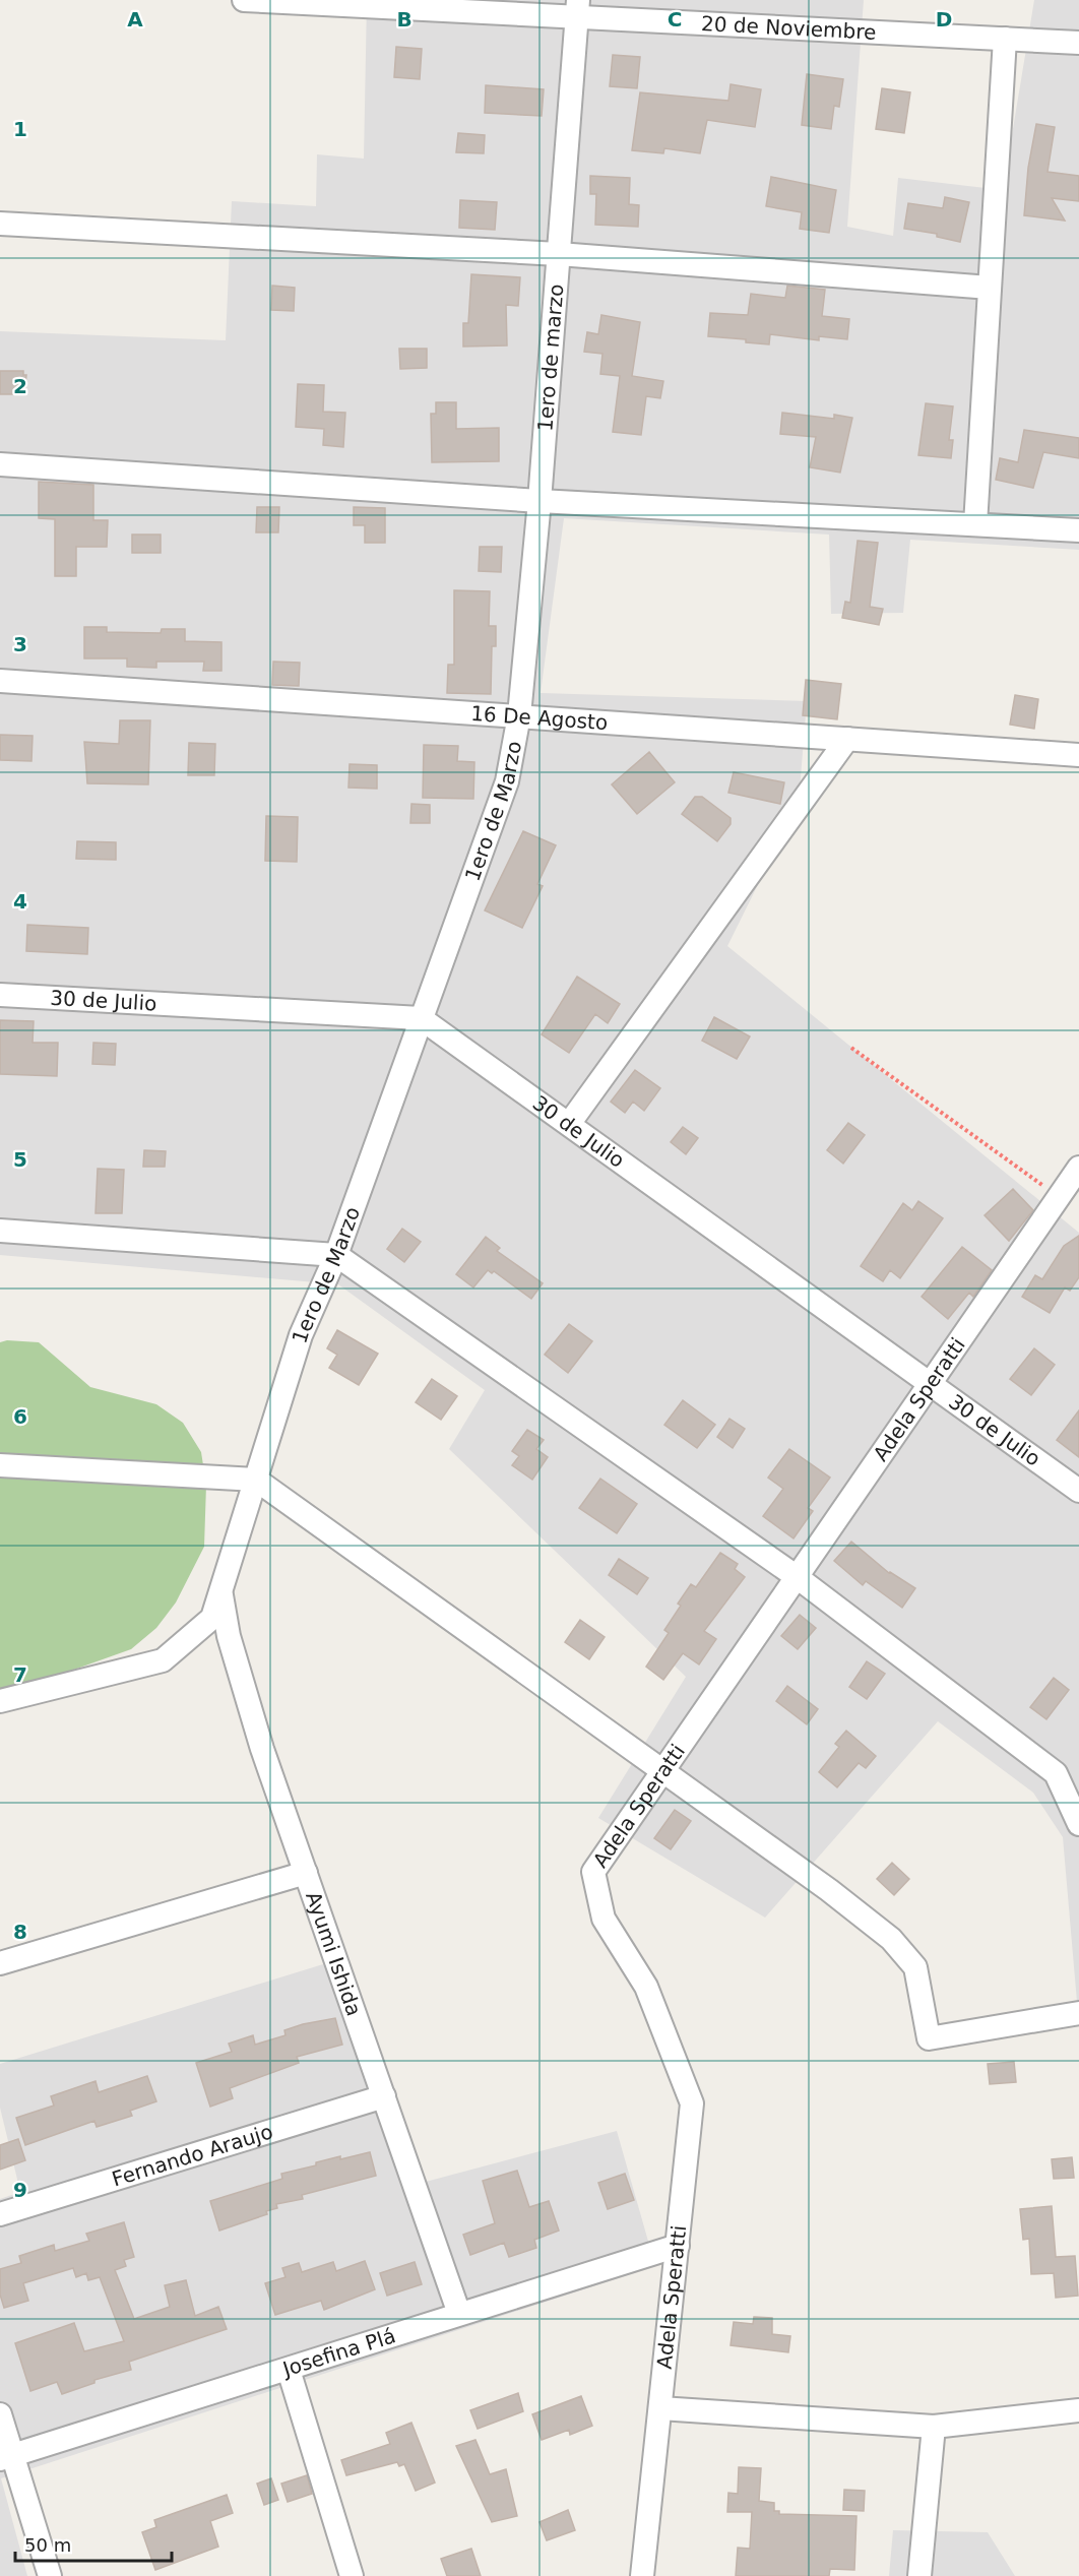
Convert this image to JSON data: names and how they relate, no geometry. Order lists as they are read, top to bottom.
{
  "streets": {
    "street": [
      "20 de Noviembre",
      "1ero de marzo",
      "16 De Agosto",
      "1ero de Marzo",
      "30 de Julio",
      "Adela Speratti",
      "Ayumi Ishida",
      "Fernando Araujo",
      "Josefina Plá"
    ]
  },
  "crossings": [
    ["20 de Noviembre", "1ero de marzo"],
    ["1ero de marzo", "16 De Agosto"],
    ["1ero de marzo", "1ero de Marzo"],
    ["16 De Agosto", "1ero de Marzo"],
    ["1ero de Marzo", "30 de Julio"],
    ["1ero de Marzo", "Ayumi Ishida"],
    ["30 de Julio", "Adela Speratti"],
    ["Adela Speratti", "Josefina Plá"],
    ["Ayumi Ishida", "Fernando Araujo"],
    ["Ayumi Ishida", "Josefina Plá"]
  ],
  "scale_bar": "50 m",
  "grid": {
    "columns": [
      "A",
      "B",
      "C",
      "D"
    ],
    "rows": [
      "1",
      "2",
      "3",
      "4",
      "5",
      "6",
      "7",
      "8",
      "9"
    ]
  }
}
